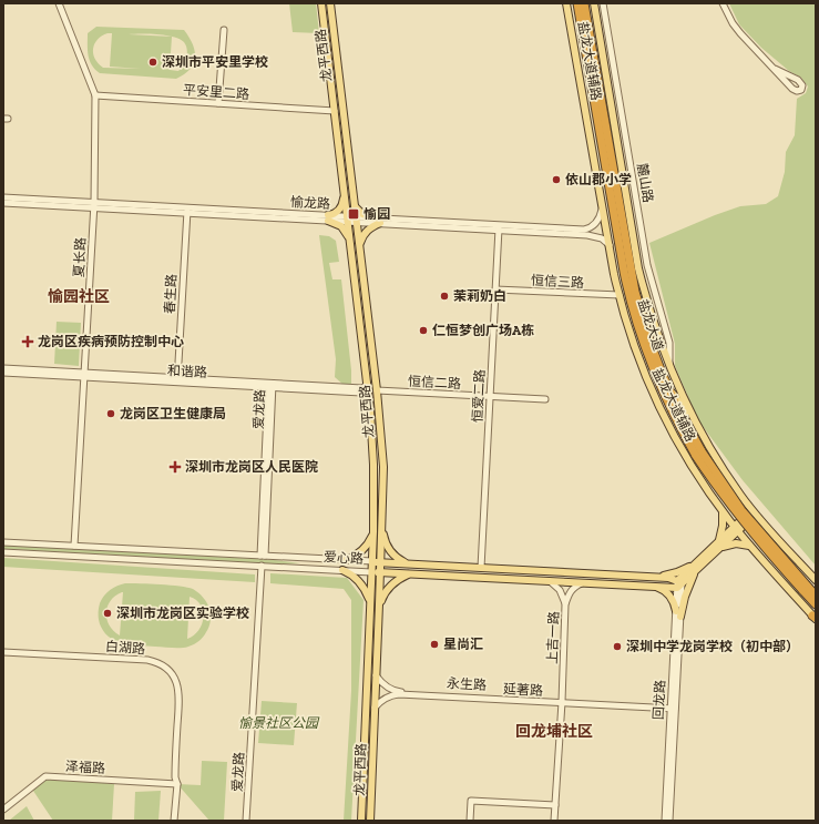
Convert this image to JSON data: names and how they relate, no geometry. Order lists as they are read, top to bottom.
{
  "streets": {
    "highway": ["盐龙大道"],
    "main road": ["龙平西路", "盐龙大道辅路", "爱心路"],
    "street": [
      "平安里二路",
      "麓山路",
      "愉龙路",
      "夏长路",
      "恒信三路",
      "春生路",
      "和谐路",
      "恒信二路",
      "恒爱二路",
      "爱龙路",
      "上吉一路",
      "白湖路",
      "永生路",
      "延著路",
      "回龙路",
      "泽福路"
    ]
  },
  "crossings": [
    ["龙平西路", "平安里二路"],
    ["龙平西路", "愉龙路"],
    ["龙平西路", "和谐路"],
    ["龙平西路", "恒信二路"],
    ["龙平西路", "爱心路"],
    ["龙平西路", "永生路"],
    ["龙平西路", "延著路"],
    ["盐龙大道辅路", "麓山路"],
    ["盐龙大道辅路", "愉龙路"],
    ["盐龙大道辅路", "恒信三路"],
    ["平安里二路", "夏长路"],
    ["愉龙路", "夏长路"],
    ["愉龙路", "春生路"],
    ["愉龙路", "恒爱二路"],
    ["夏长路", "和谐路"],
    ["夏长路", "爱心路"],
    ["恒信三路", "恒爱二路"],
    ["春生路", "和谐路"],
    ["和谐路", "爱龙路"],
    ["恒信二路", "恒爱二路"],
    ["恒爱二路", "爱心路"],
    ["爱龙路", "爱心路"],
    ["爱心路", "上吉一路"],
    ["爱心路", "回龙路"],
    ["上吉一路", "永生路"],
    ["上吉一路", "延著路"],
    ["白湖路", "泽福路"],
    ["永生路", "延著路"],
    ["延著路", "回龙路"]
  ],
  "districts": ["愉园社区", "回龙埔社区"],
  "parks": ["愉景社区公园"],
  "places": {
    "other": [
      "深圳市平安里学校",
      "依山郡小学",
      "茉莉奶白",
      "仁恒梦创广场A栋",
      "龙岗区卫生健康局",
      "深圳市龙岗区实验学校",
      "星尚汇",
      "深圳中学龙岗学校（初中部）"
    ],
    "transit": ["愉园"],
    "health": ["龙岗区疾病预防控制中心", "深圳市龙岗区人民医院"]
  }
}
